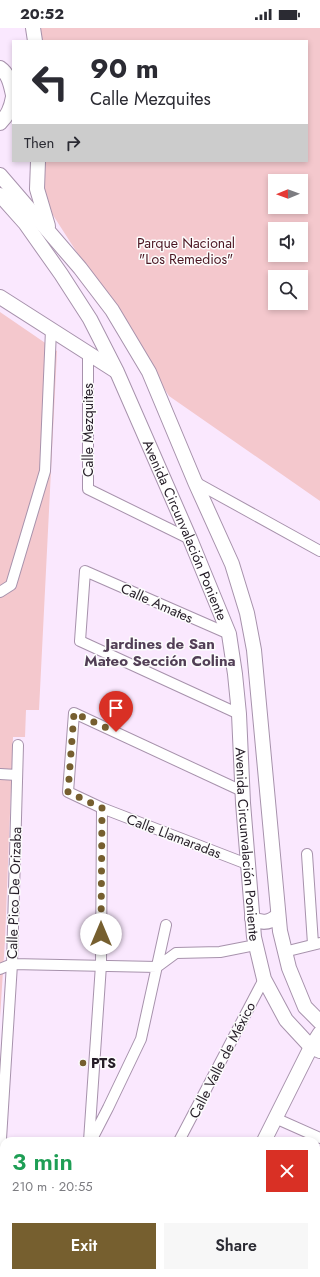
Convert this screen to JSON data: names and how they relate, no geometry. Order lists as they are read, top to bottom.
{
  "streets": {
    "main road": ["Avenida Circunvalación Poniente"],
    "street": [
      "Calle Mezquites",
      "Calle Amates",
      "Calle Llamaradas",
      "Calle Pico De Orizaba",
      "Calle Valle de México"
    ]
  },
  "crossings": [
    ["Calle Mezquites", "Avenida Circunvalación Poniente"],
    ["Avenida Circunvalación Poniente", "Calle Amates"],
    ["Avenida Circunvalación Poniente", "Calle Llamaradas"],
    ["Avenida Circunvalación Poniente", "Calle Valle de México"]
  ],
  "districts": ["Jardines de San Mateo Sección Colina"],
  "parks": ["Parque Nacional \"Los Remedios\""],
  "places": ["PTS"],
  "north": "left",
  "page": {
    "status": "20:52",
    "turn": ["90 m", "Calle Mezquites"],
    "then": "Then",
    "heading": ["3 min", "210 m · 20:55"],
    "buttons": ["Exit", "Share"]
  }
}
